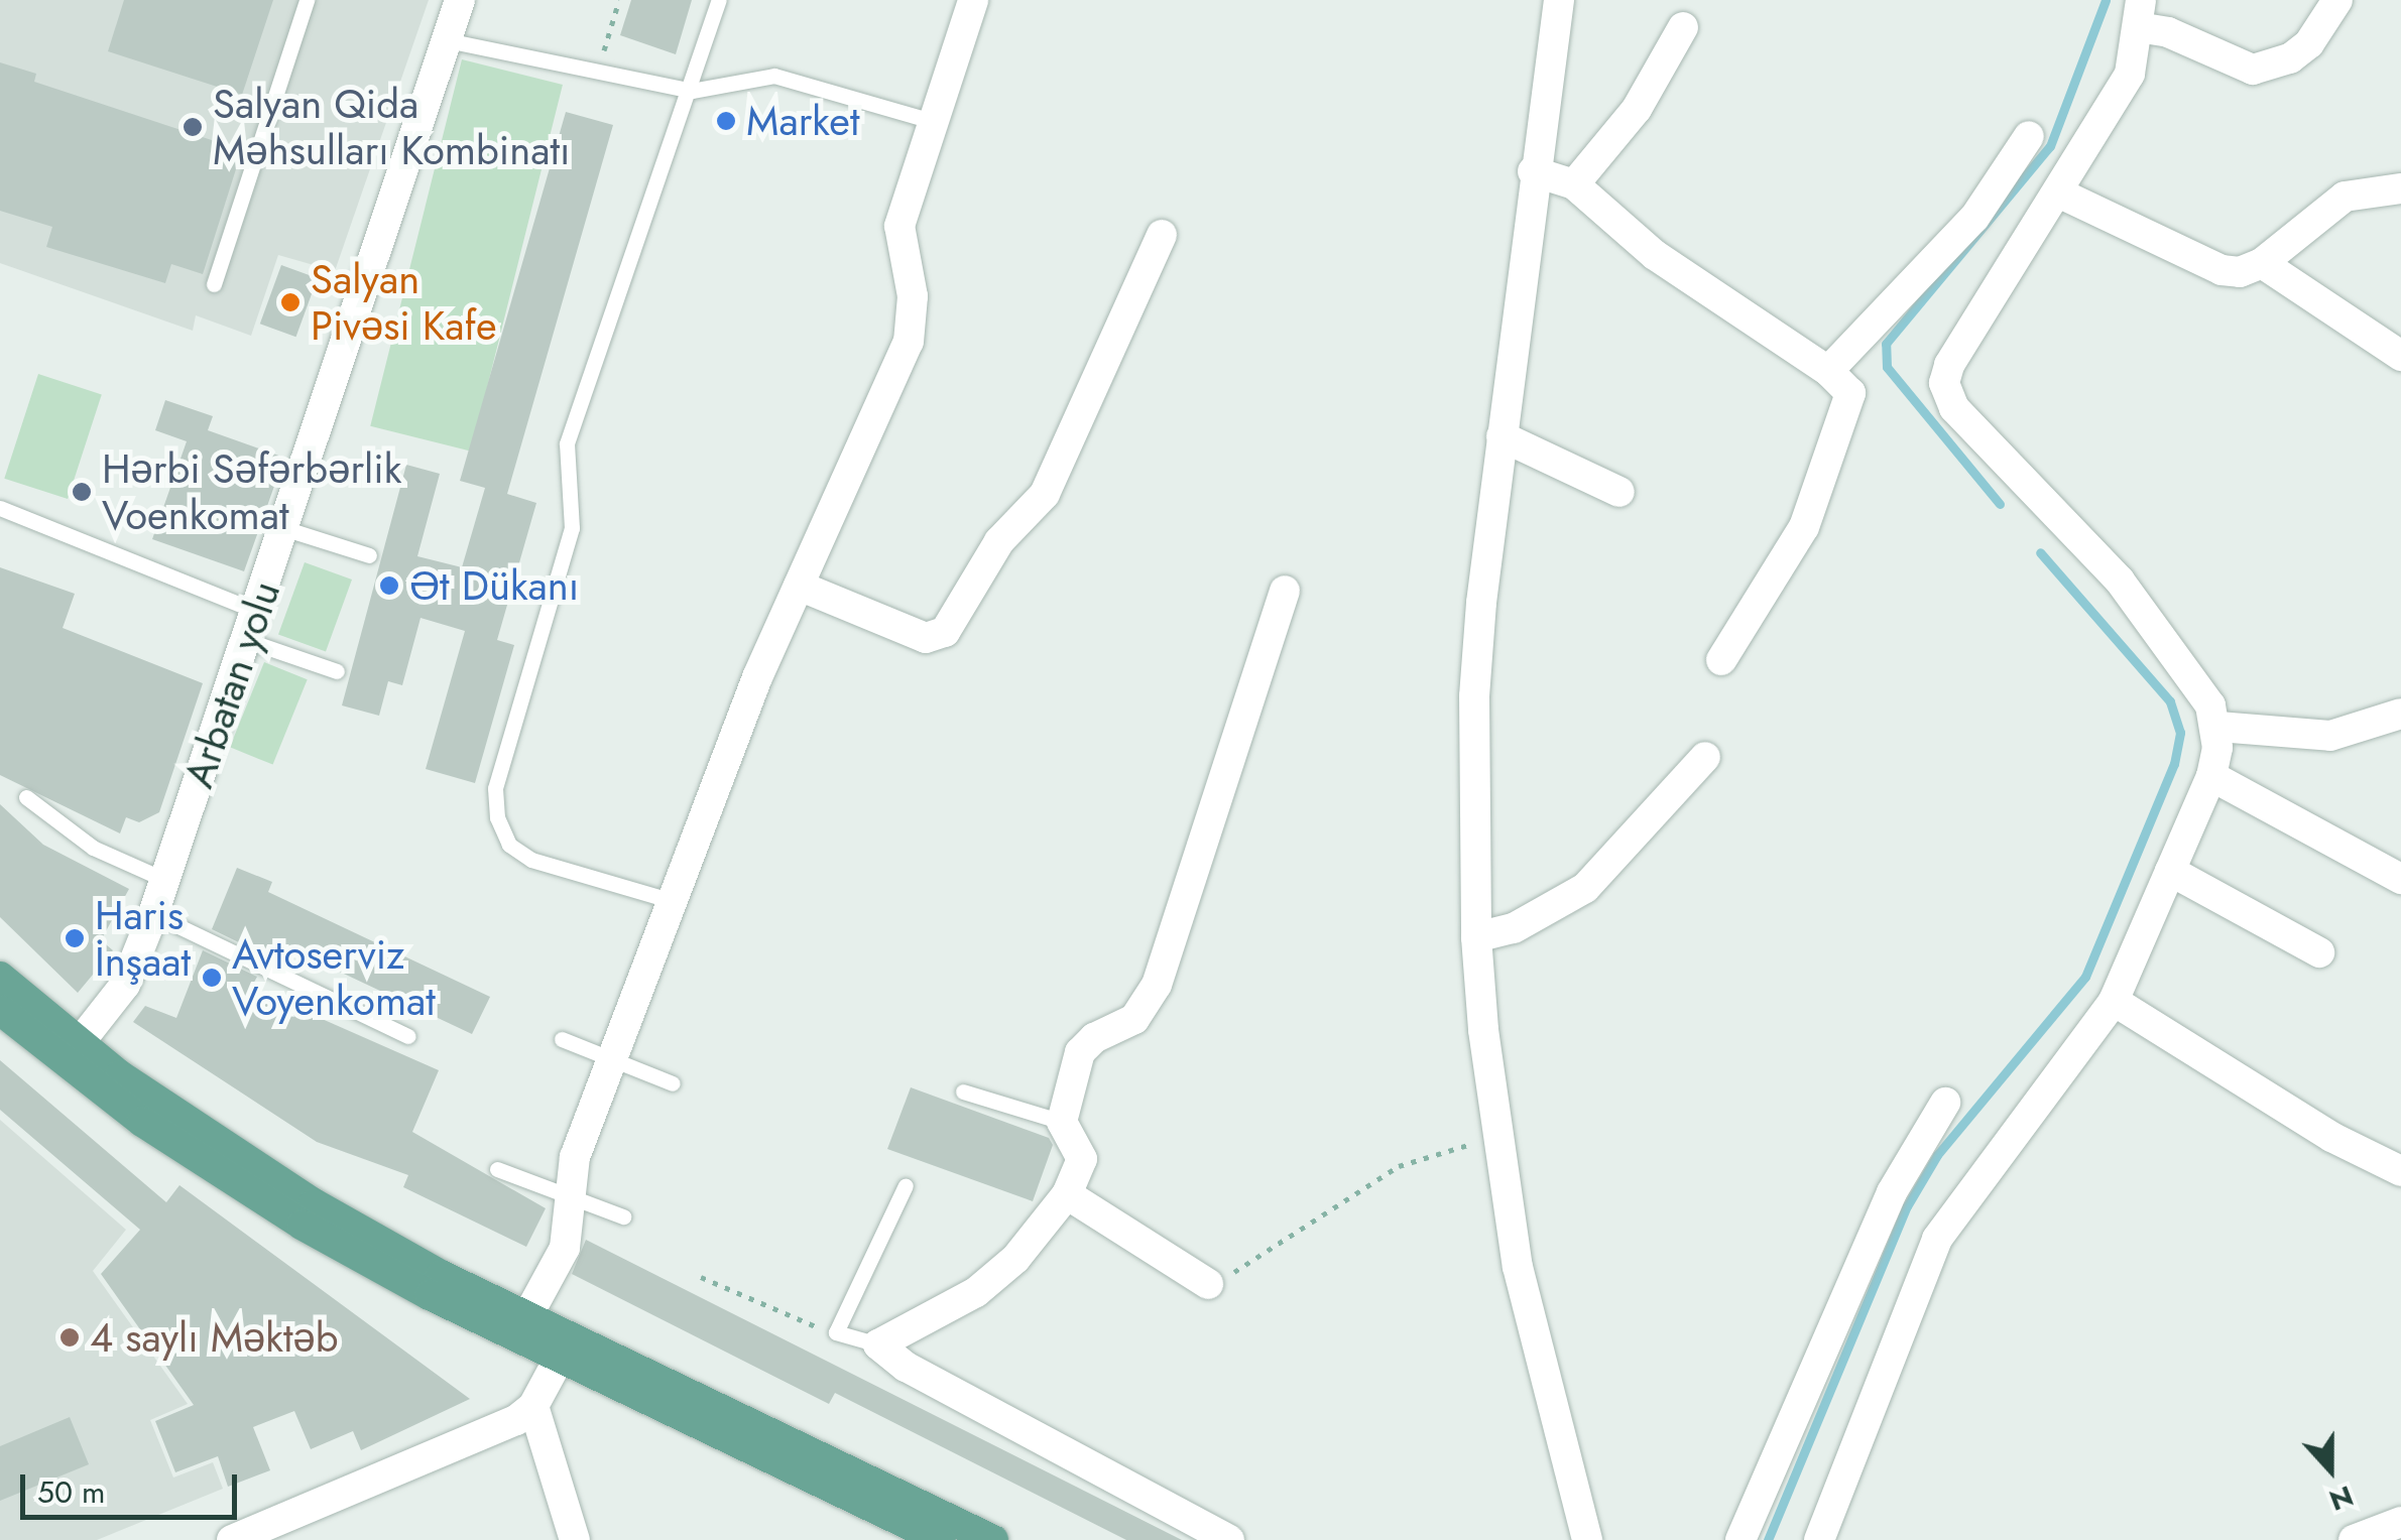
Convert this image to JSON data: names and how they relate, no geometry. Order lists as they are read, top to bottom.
{
  "streets": {
    "street": ["Arbatan yolu"]
  },
  "places": [
    "Market",
    "Salyan Qida Məhsulları Kombinatı",
    "Salyan Pivəsi Kafe",
    "Hərbi Səfərbərlik Voenkomat",
    "Ət Dükanı",
    "Haris İnşaat",
    "Avtoserviz Voyenkomat",
    "4 saylı Məktəb"
  ],
  "scale_bar": "50 m",
  "north": "bottom"
}
